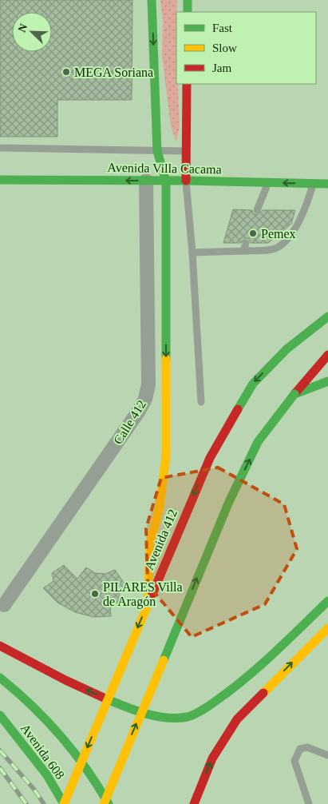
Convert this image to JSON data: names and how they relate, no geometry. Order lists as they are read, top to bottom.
{
  "streets": {
    "main road": ["Avenida Villa Cacama", "Avenida 412", "Avenida 608"],
    "street": ["Calle 412"]
  },
  "crossings": [
    ["Avenida Villa Cacama", "Calle 412"],
    ["Avenida 412", "Avenida 608"]
  ],
  "one_way": ["Avenida Villa Cacama"],
  "places": ["MEGA Soriana", "Pemex", "PILARES Villa de Aragón"],
  "legend": ["Fast", "Slow", "Jam"],
  "north": "top left"
}
